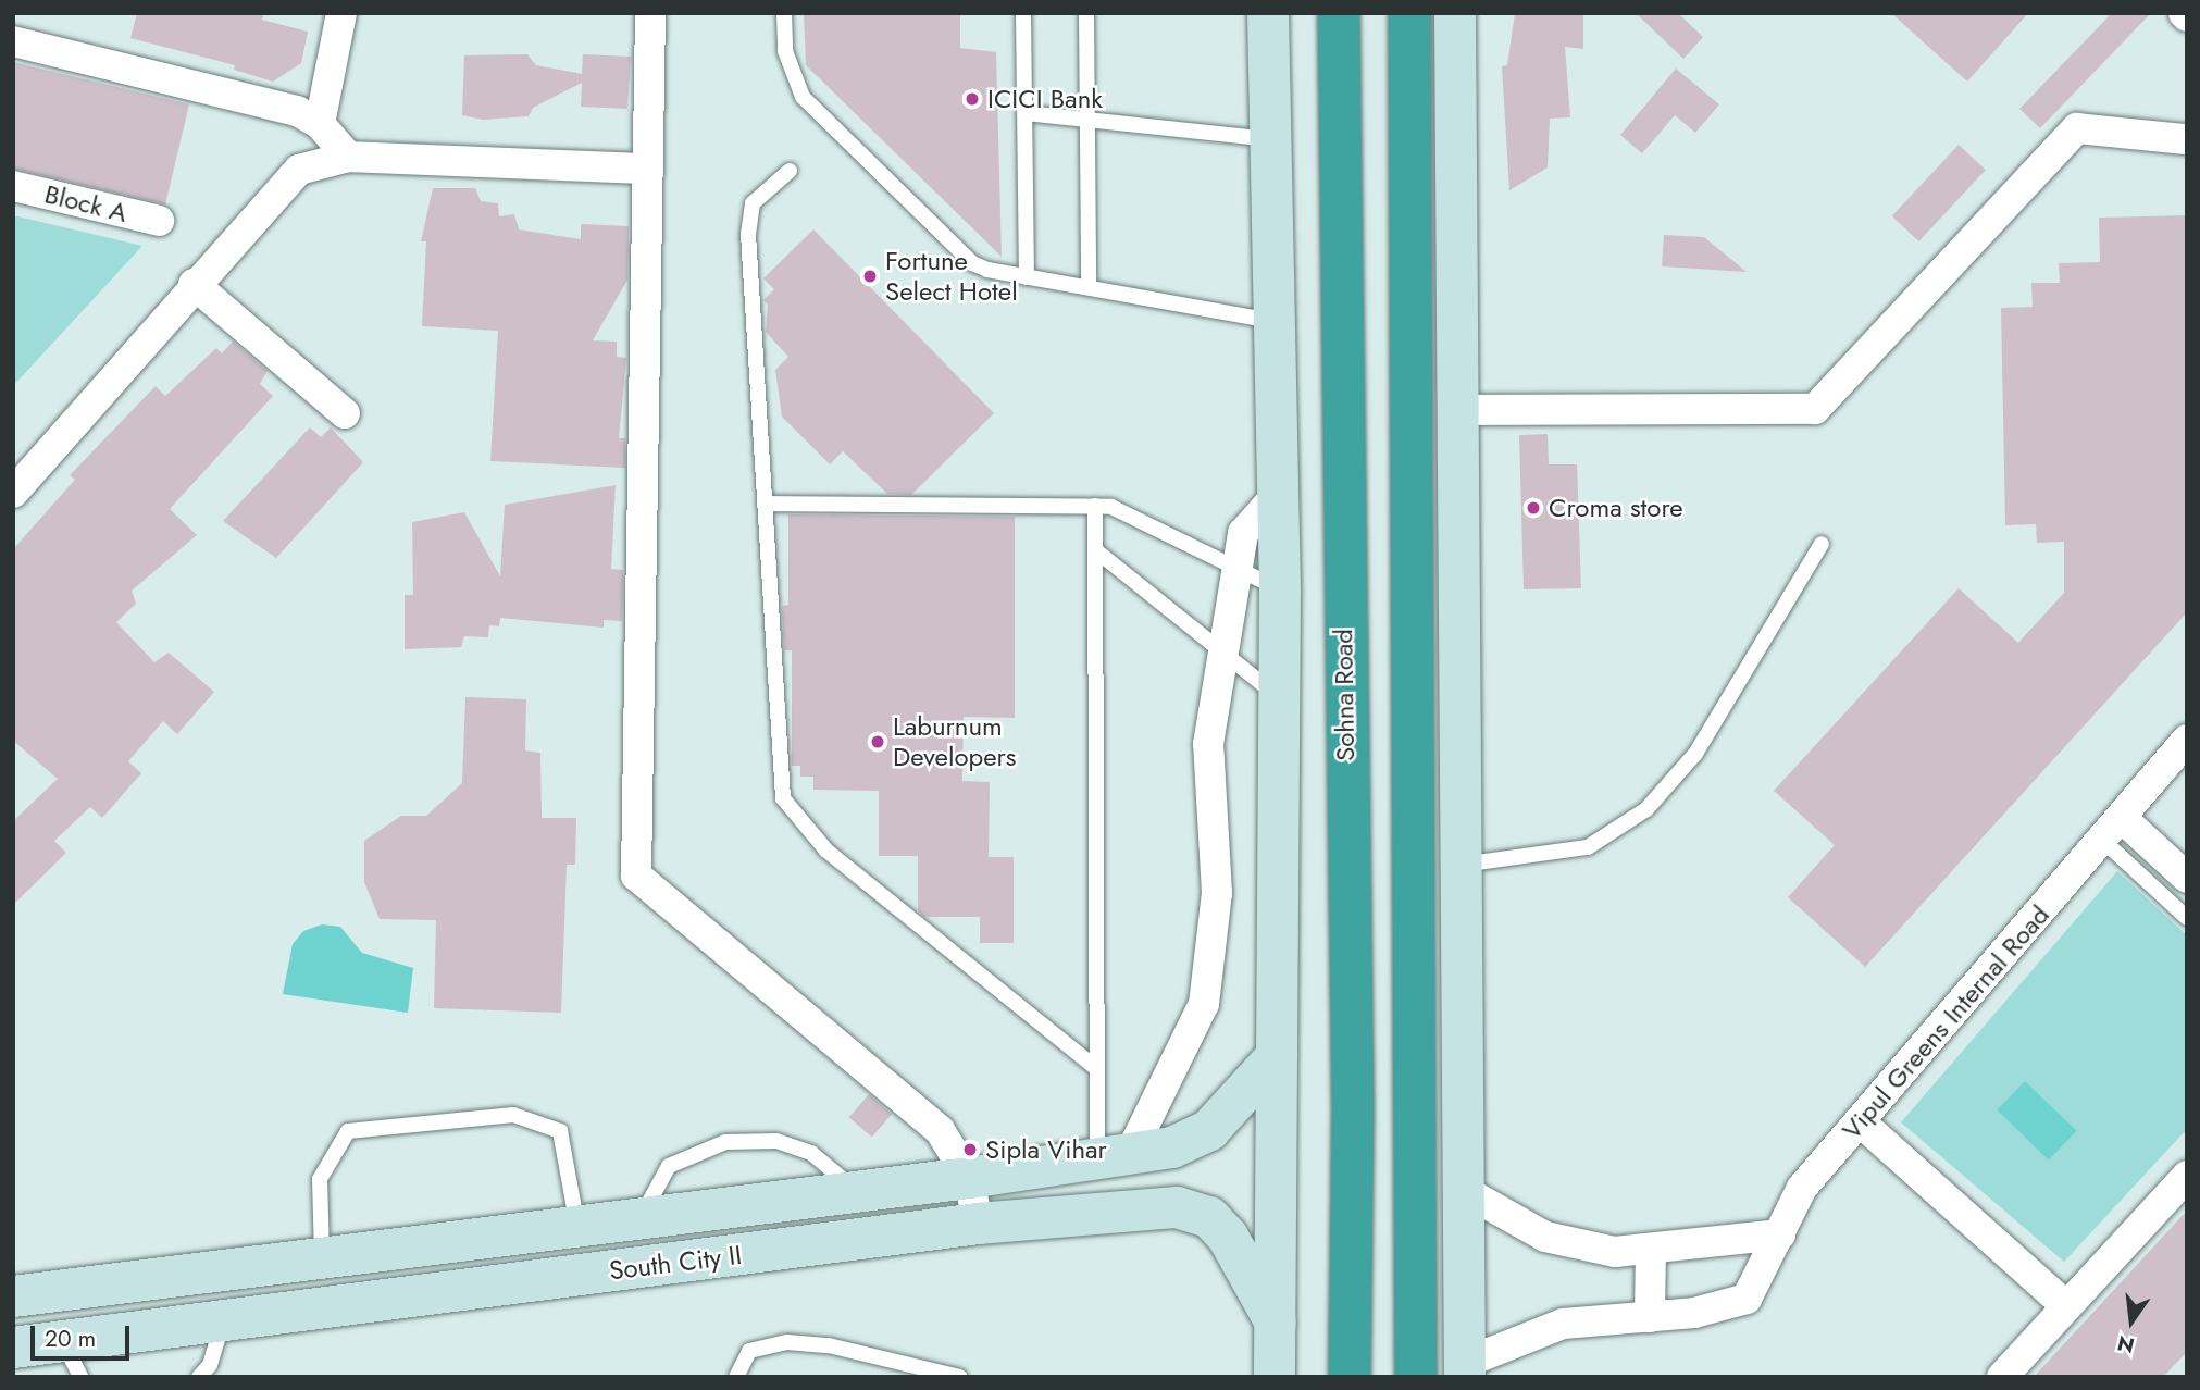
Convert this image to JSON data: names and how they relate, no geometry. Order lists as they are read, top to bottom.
{
  "streets": {
    "highway": ["Sohna Road"],
    "main road": ["South City II"],
    "street": ["Block A", "Vipul Greens Internal Road"]
  },
  "places": [
    "ICICI Bank",
    "Fortune Select Hotel",
    "Croma store",
    "Laburnum Developers",
    "Sipla Vihar"
  ],
  "scale_bar": "20 m",
  "north": "bottom"
}
